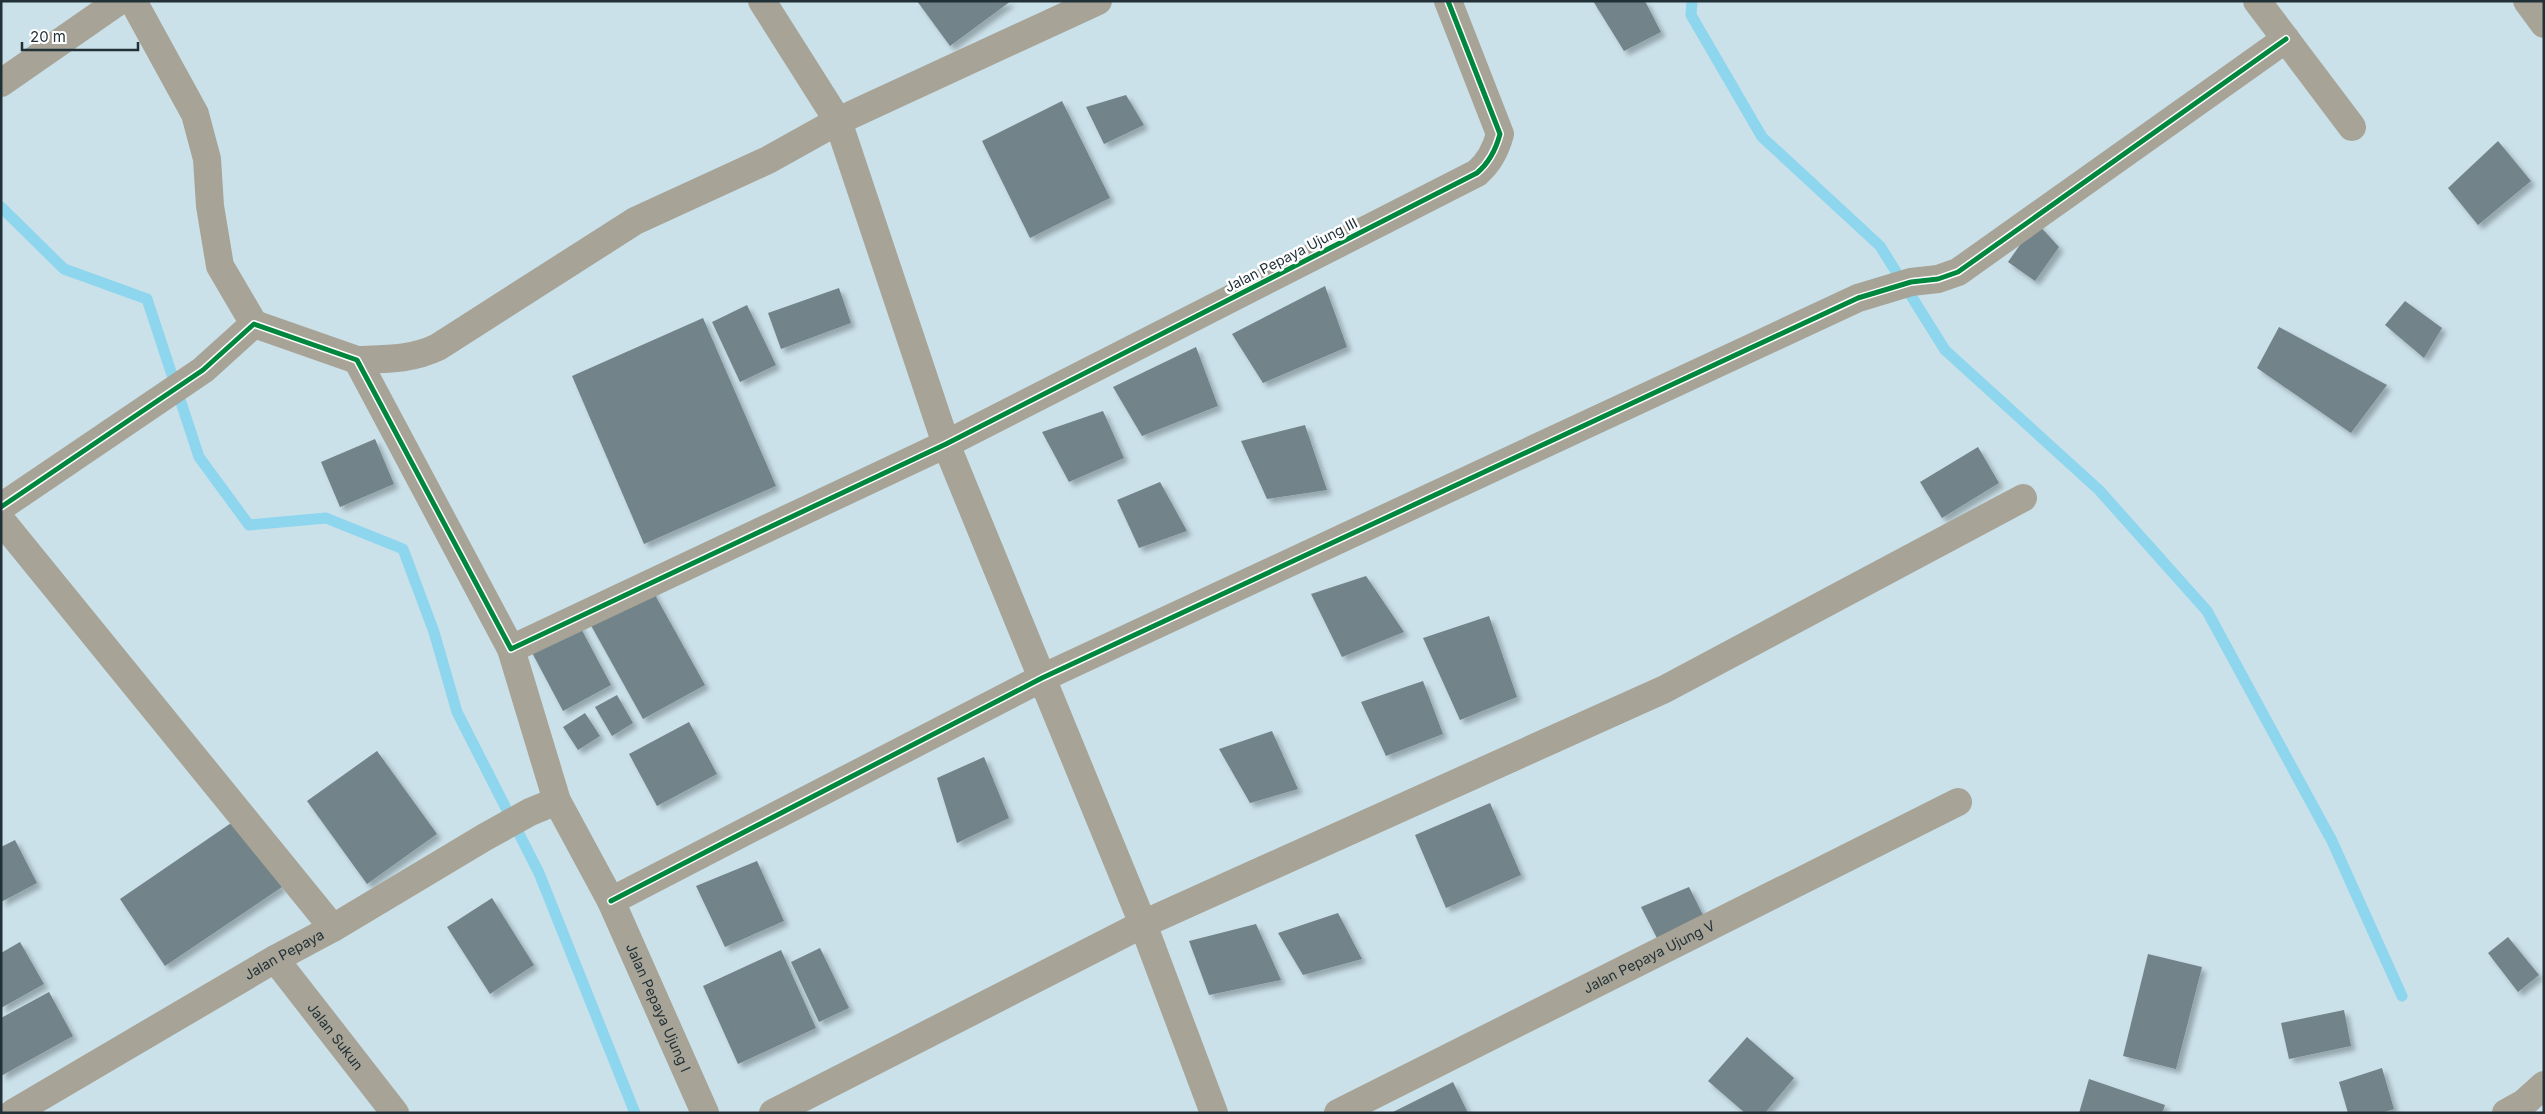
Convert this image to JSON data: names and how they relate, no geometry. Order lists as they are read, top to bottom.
{
  "streets": {
    "street": [
      "Jalan Pepaya Ujung III",
      "Jalan Pepaya",
      "Jalan Pepaya Ujung V",
      "Jalan Pepaya Ujung I",
      "Jalan Sukun"
    ]
  },
  "crossings": [
    ["Jalan Pepaya Ujung III", "Jalan Pepaya Ujung I"],
    ["Jalan Pepaya", "Jalan Pepaya Ujung I"],
    ["Jalan Pepaya", "Jalan Sukun"]
  ],
  "scale_bar": "20 m"
}
